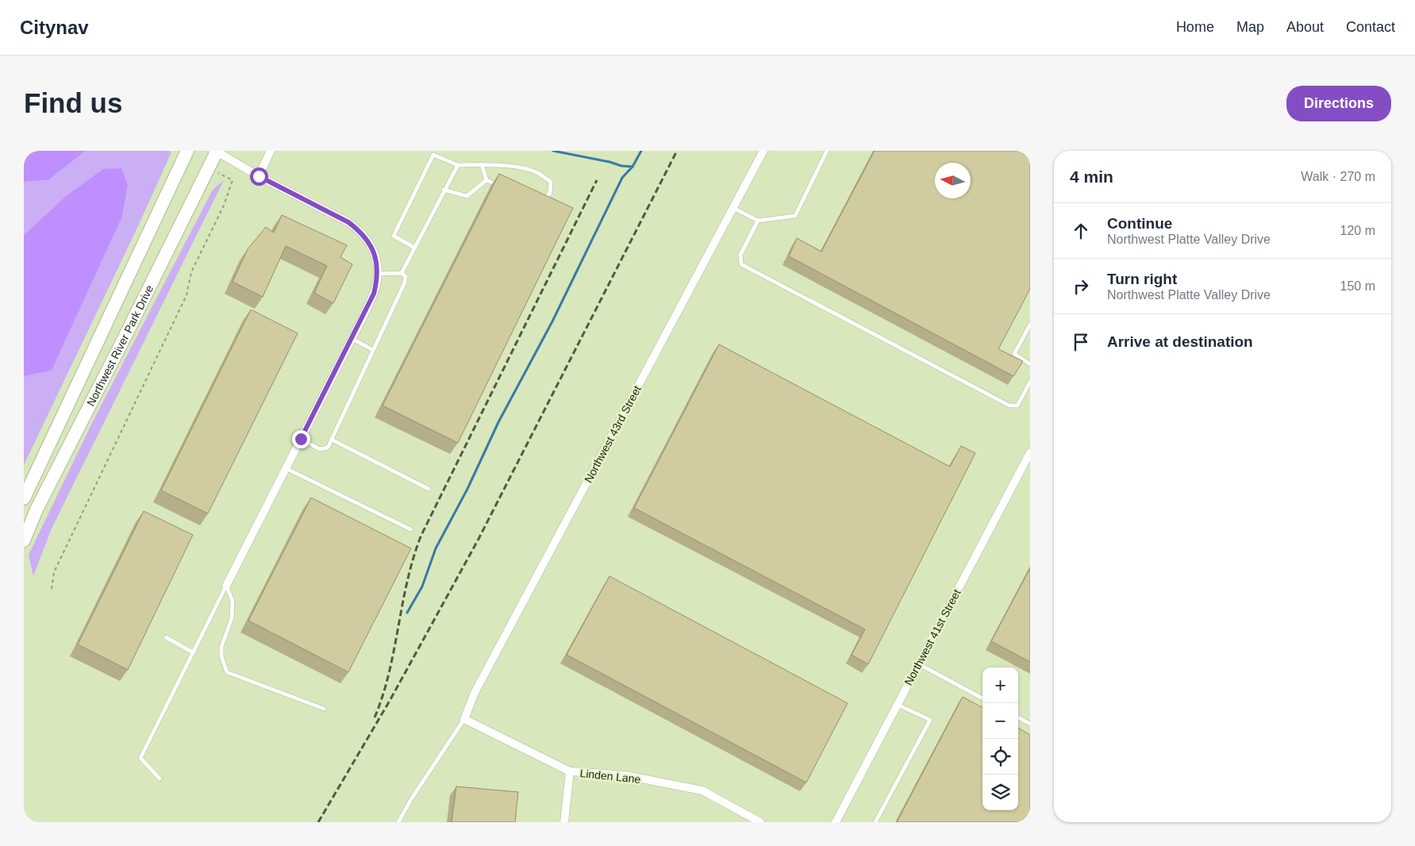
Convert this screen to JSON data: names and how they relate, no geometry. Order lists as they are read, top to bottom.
{
  "streets": {
    "main road": ["Northwest River Park Drive"],
    "street": ["Northwest 43rd Street", "Northwest 41st Street", "Linden Lane"]
  },
  "crossings": [
    ["Northwest 43rd Street", "Linden Lane"]
  ],
  "north": "left",
  "page": {
    "header": "Citynav",
    "nav": [
      "Home",
      "Map",
      "About",
      "Contact"
    ],
    "buttons": "Directions",
    "title": "Find us",
    "heading": ["4 min", "Walk · 270 m"],
    "list": [
      ["Continue", "Northwest Platte Valley Drive", "120 m"],
      ["Turn right", "Northwest Platte Valley Drive", "150 m"],
      "Arrive at destination"
    ],
    "map_buttons": ["+", "−"]
  }
}
